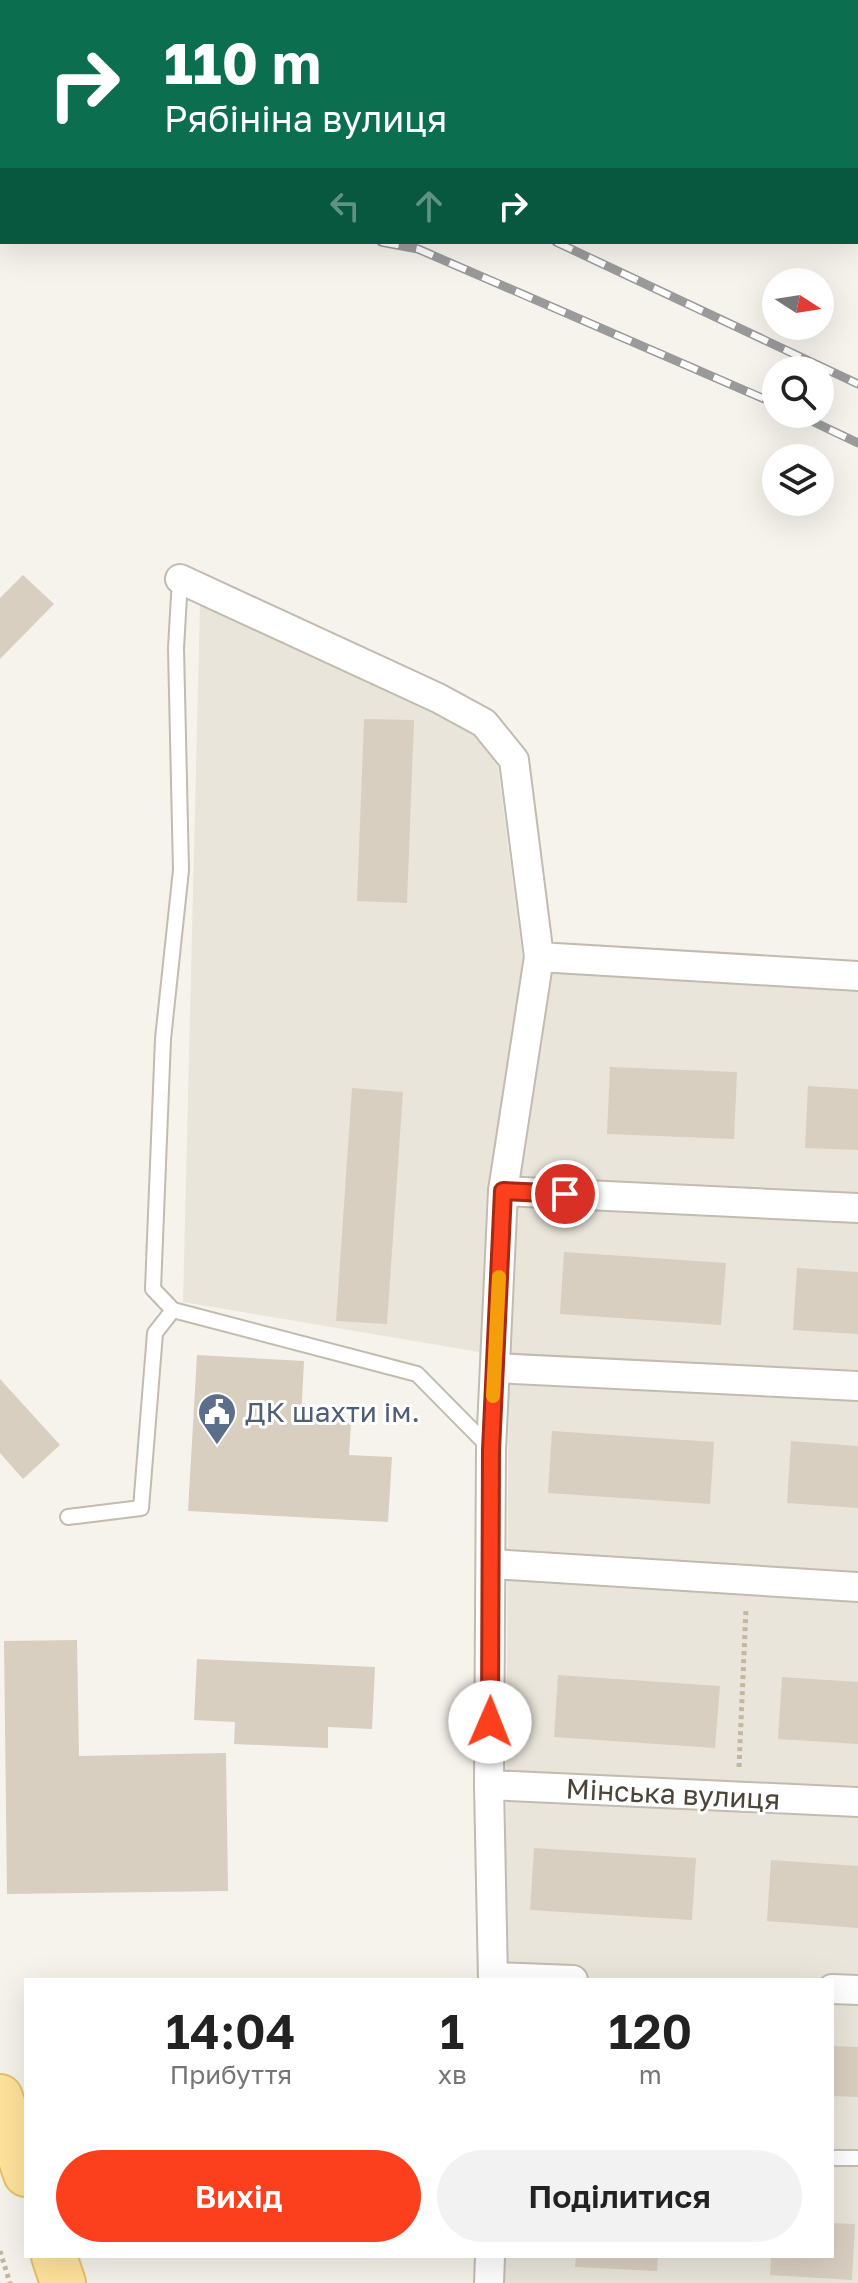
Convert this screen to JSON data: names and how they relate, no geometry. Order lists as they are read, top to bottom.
{
  "streets": {
    "street": ["Мінська вулиця"]
  },
  "places": {
    "public building": ["ДК шахти ім."]
  },
  "north": "right",
  "page": {
    "turn": ["110 m", "Рябініна вулиця"],
    "eta": [
      "14:04",
      "Прибуття",
      "1",
      "хв",
      "120",
      "m"
    ],
    "buttons": ["Вихід", "Поділитися"]
  }
}
